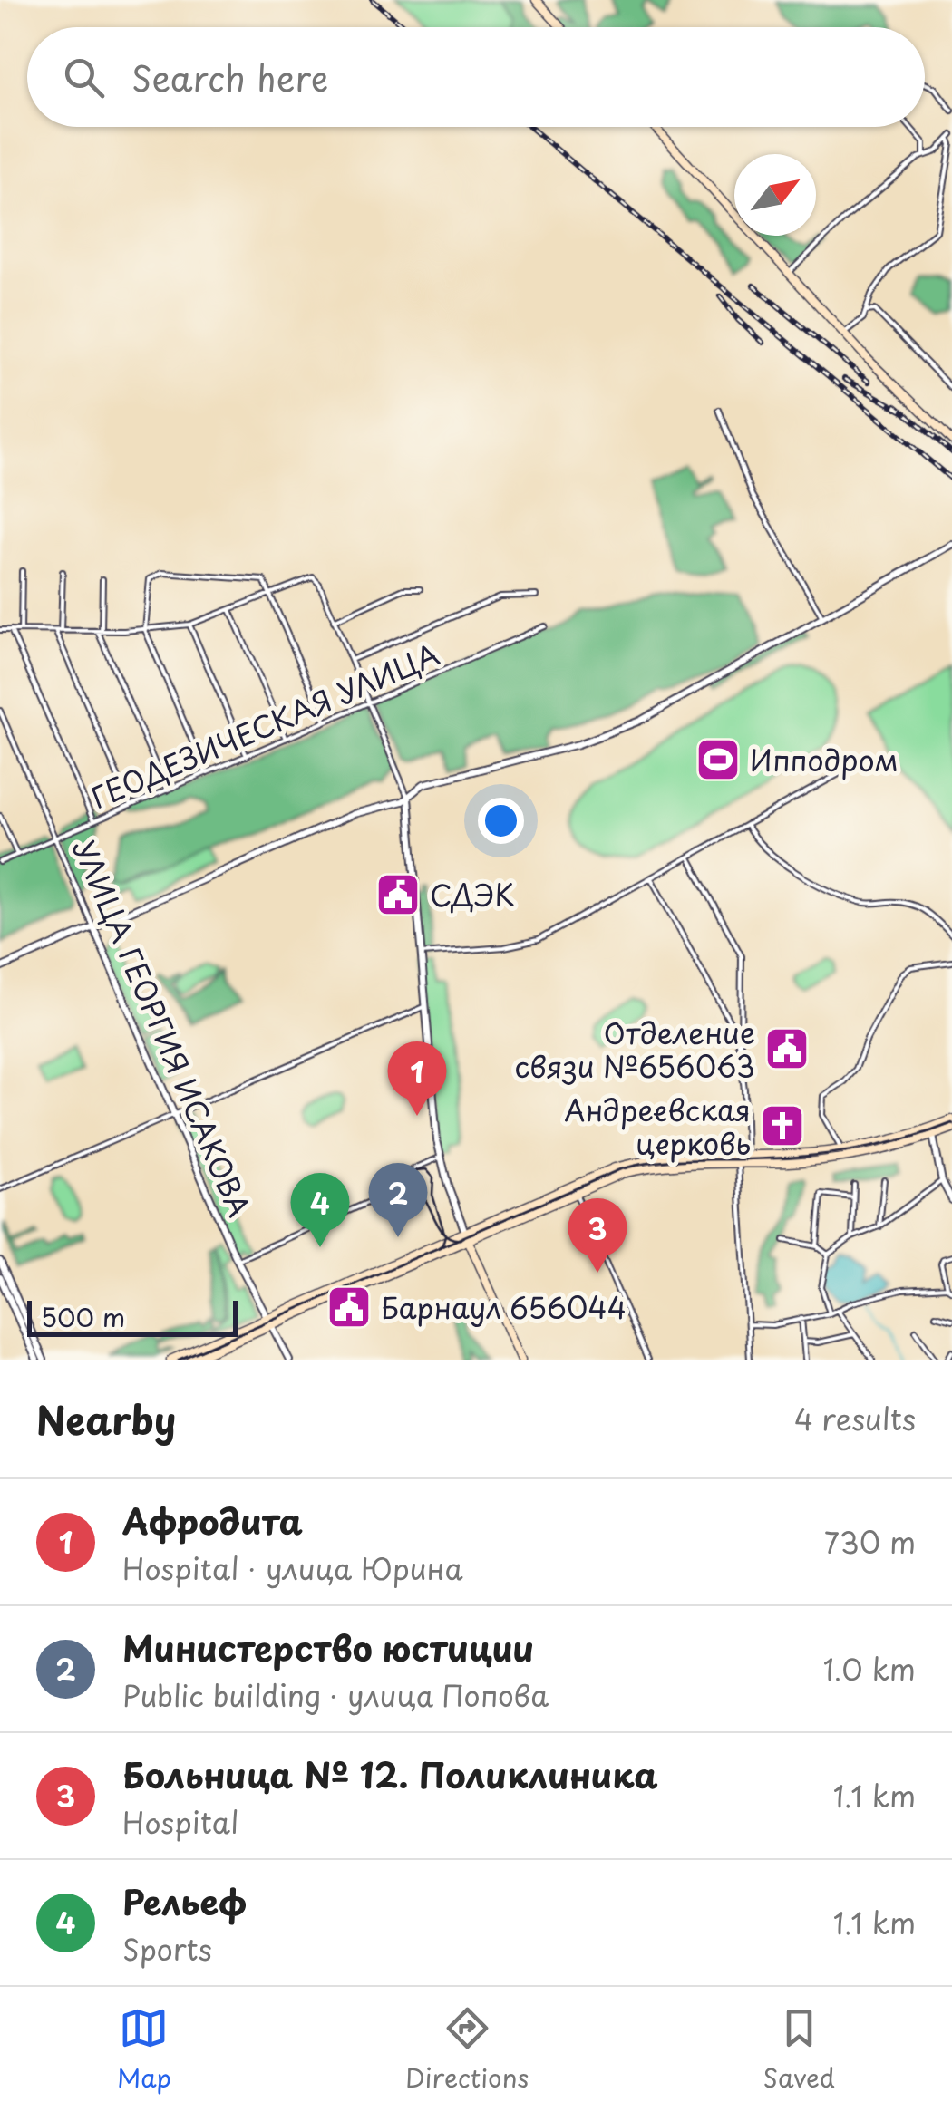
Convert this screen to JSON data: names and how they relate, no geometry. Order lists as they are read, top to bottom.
{
  "streets": {
    "street": ["ГЕОДЕЗИЧЕСКАЯ УЛИЦА", "УЛИЦА ГЕОРГИЯ ИСАКОВА"]
  },
  "crossings": [
    ["ГЕОДЕЗИЧЕСКАЯ УЛИЦА", "УЛИЦА ГЕОРГИЯ ИСАКОВА"]
  ],
  "places": {
    "sports": ["Ипподром"],
    "public building": ["СДЭК", "Отделение связи №656063", "Барнаул 656044"],
    "church": ["Андреевская церковь"]
  },
  "scale_bar": "500 m",
  "north": "top right",
  "page": {
    "search": "Search here",
    "pins": [
      "1",
      "2",
      "4",
      "3"
    ],
    "scale": "500 m",
    "heading": ["Nearby", "4 results"],
    "list": [
      {
        "mark": "1",
        "name": "Афродита",
        "note": "Hospital · улица Юрина",
        "value": "730 m"
      },
      {
        "mark": "2",
        "name": "Министерство юстиции",
        "note": "Public building · улица Попова",
        "value": "1.0 km"
      },
      {
        "mark": "3",
        "name": "Больница № 12. Поликлиника",
        "note": "Hospital",
        "value": "1.1 km"
      },
      {
        "mark": "4",
        "name": "Рельеф",
        "note": "Sports",
        "value": "1.1 km"
      }
    ],
    "nav": ["Map", "Directions", "Saved"]
  }
}
